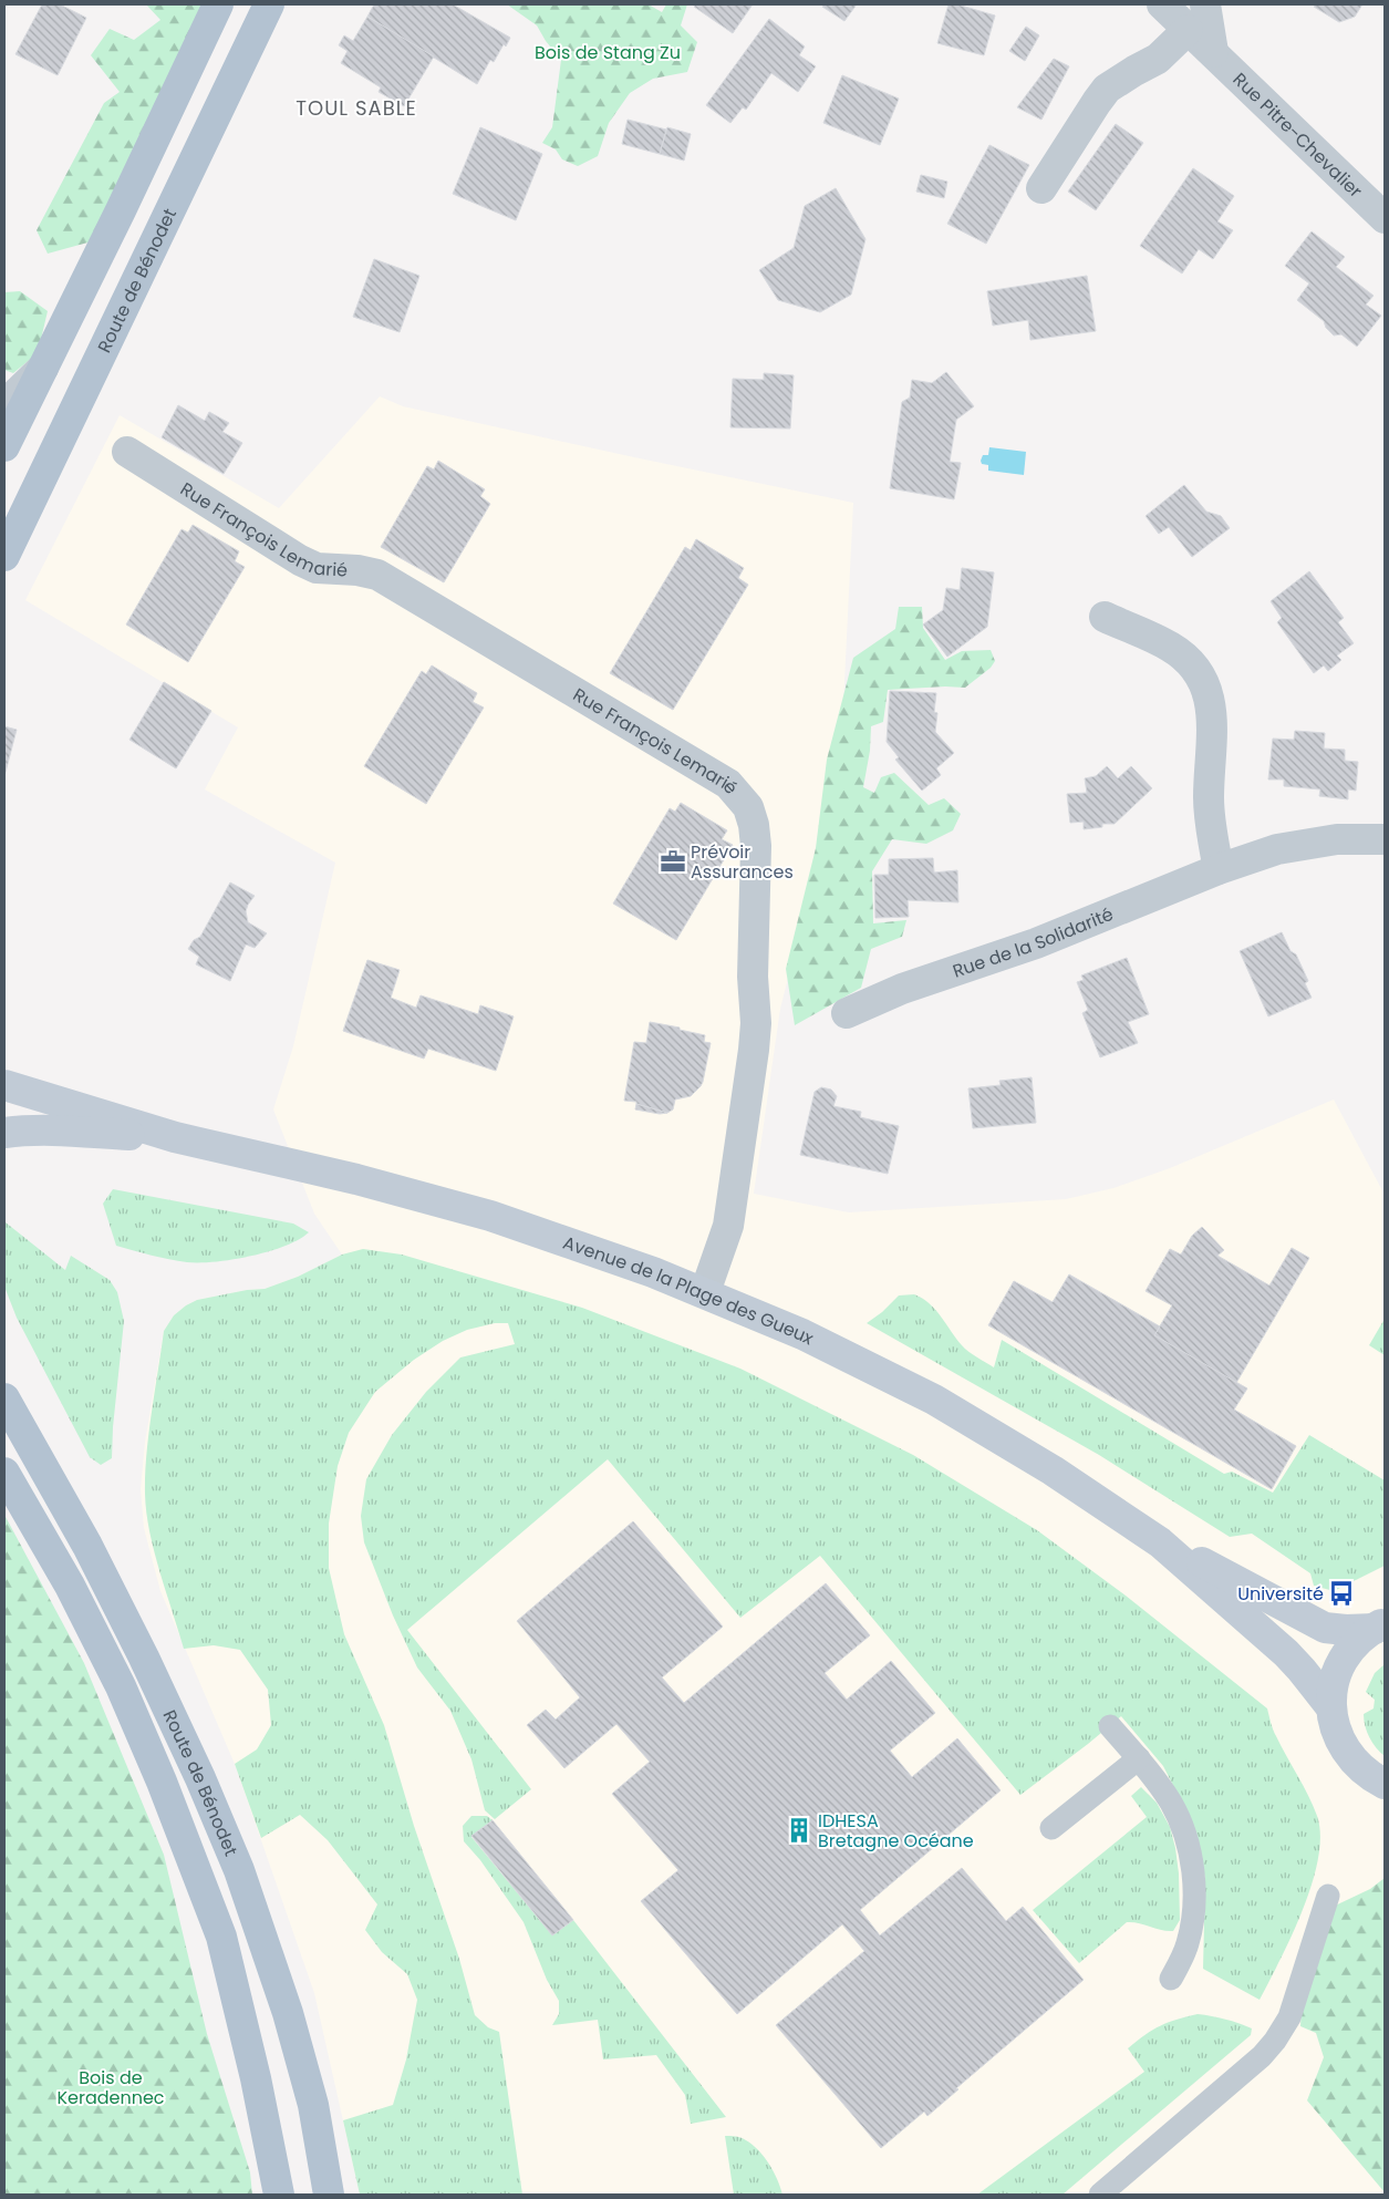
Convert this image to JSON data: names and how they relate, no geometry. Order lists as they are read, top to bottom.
{
  "streets": {
    "main road": ["Route de Bénodet"],
    "street": [
      "Rue Pitre-Chevalier",
      "Rue François Lemarié",
      "Rue de la Solidarité",
      "Avenue de la Plage des Gueux"
    ]
  },
  "crossings": [
    ["Rue François Lemarié", "Avenue de la Plage des Gueux"]
  ],
  "districts": ["TOUL SABLE"],
  "parks": ["Bois de Stang Zu", "Bois de Keradennec"],
  "places": {
    "office": ["Prévoir Assurances"],
    "bus stop": ["Université"],
    "building": ["IDHESA Bretagne Océane"]
  }
}
